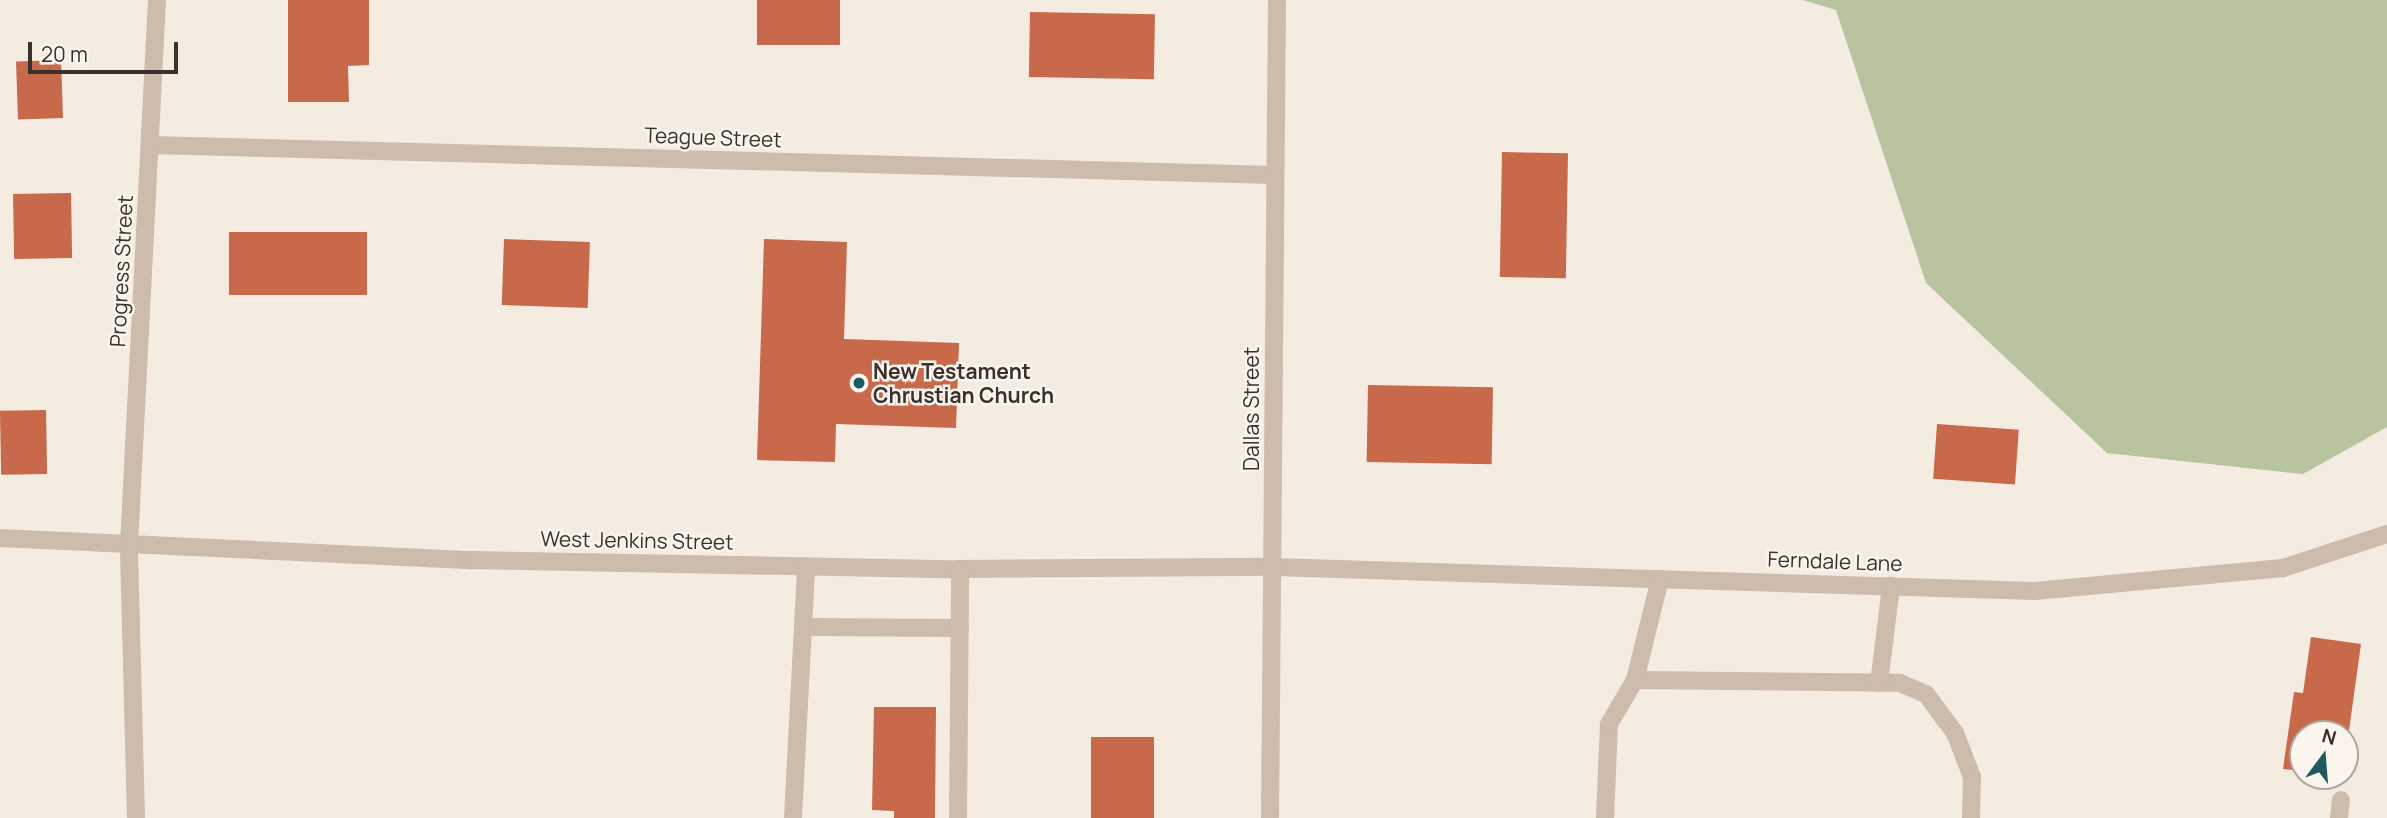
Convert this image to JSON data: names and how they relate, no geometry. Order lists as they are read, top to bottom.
{
  "streets": {
    "street": [
      "Teague Street",
      "Progress Street",
      "Dallas Street",
      "West Jenkins Street",
      "Ferndale Lane"
    ]
  },
  "crossings": [
    ["Teague Street", "Progress Street"],
    ["Teague Street", "Dallas Street"],
    ["Progress Street", "West Jenkins Street"],
    ["Dallas Street", "West Jenkins Street"],
    ["Dallas Street", "Ferndale Lane"],
    ["West Jenkins Street", "Ferndale Lane"]
  ],
  "places": ["New Testament Chrustian Church"],
  "scale_bar": "20 m",
  "north": "top"
}
